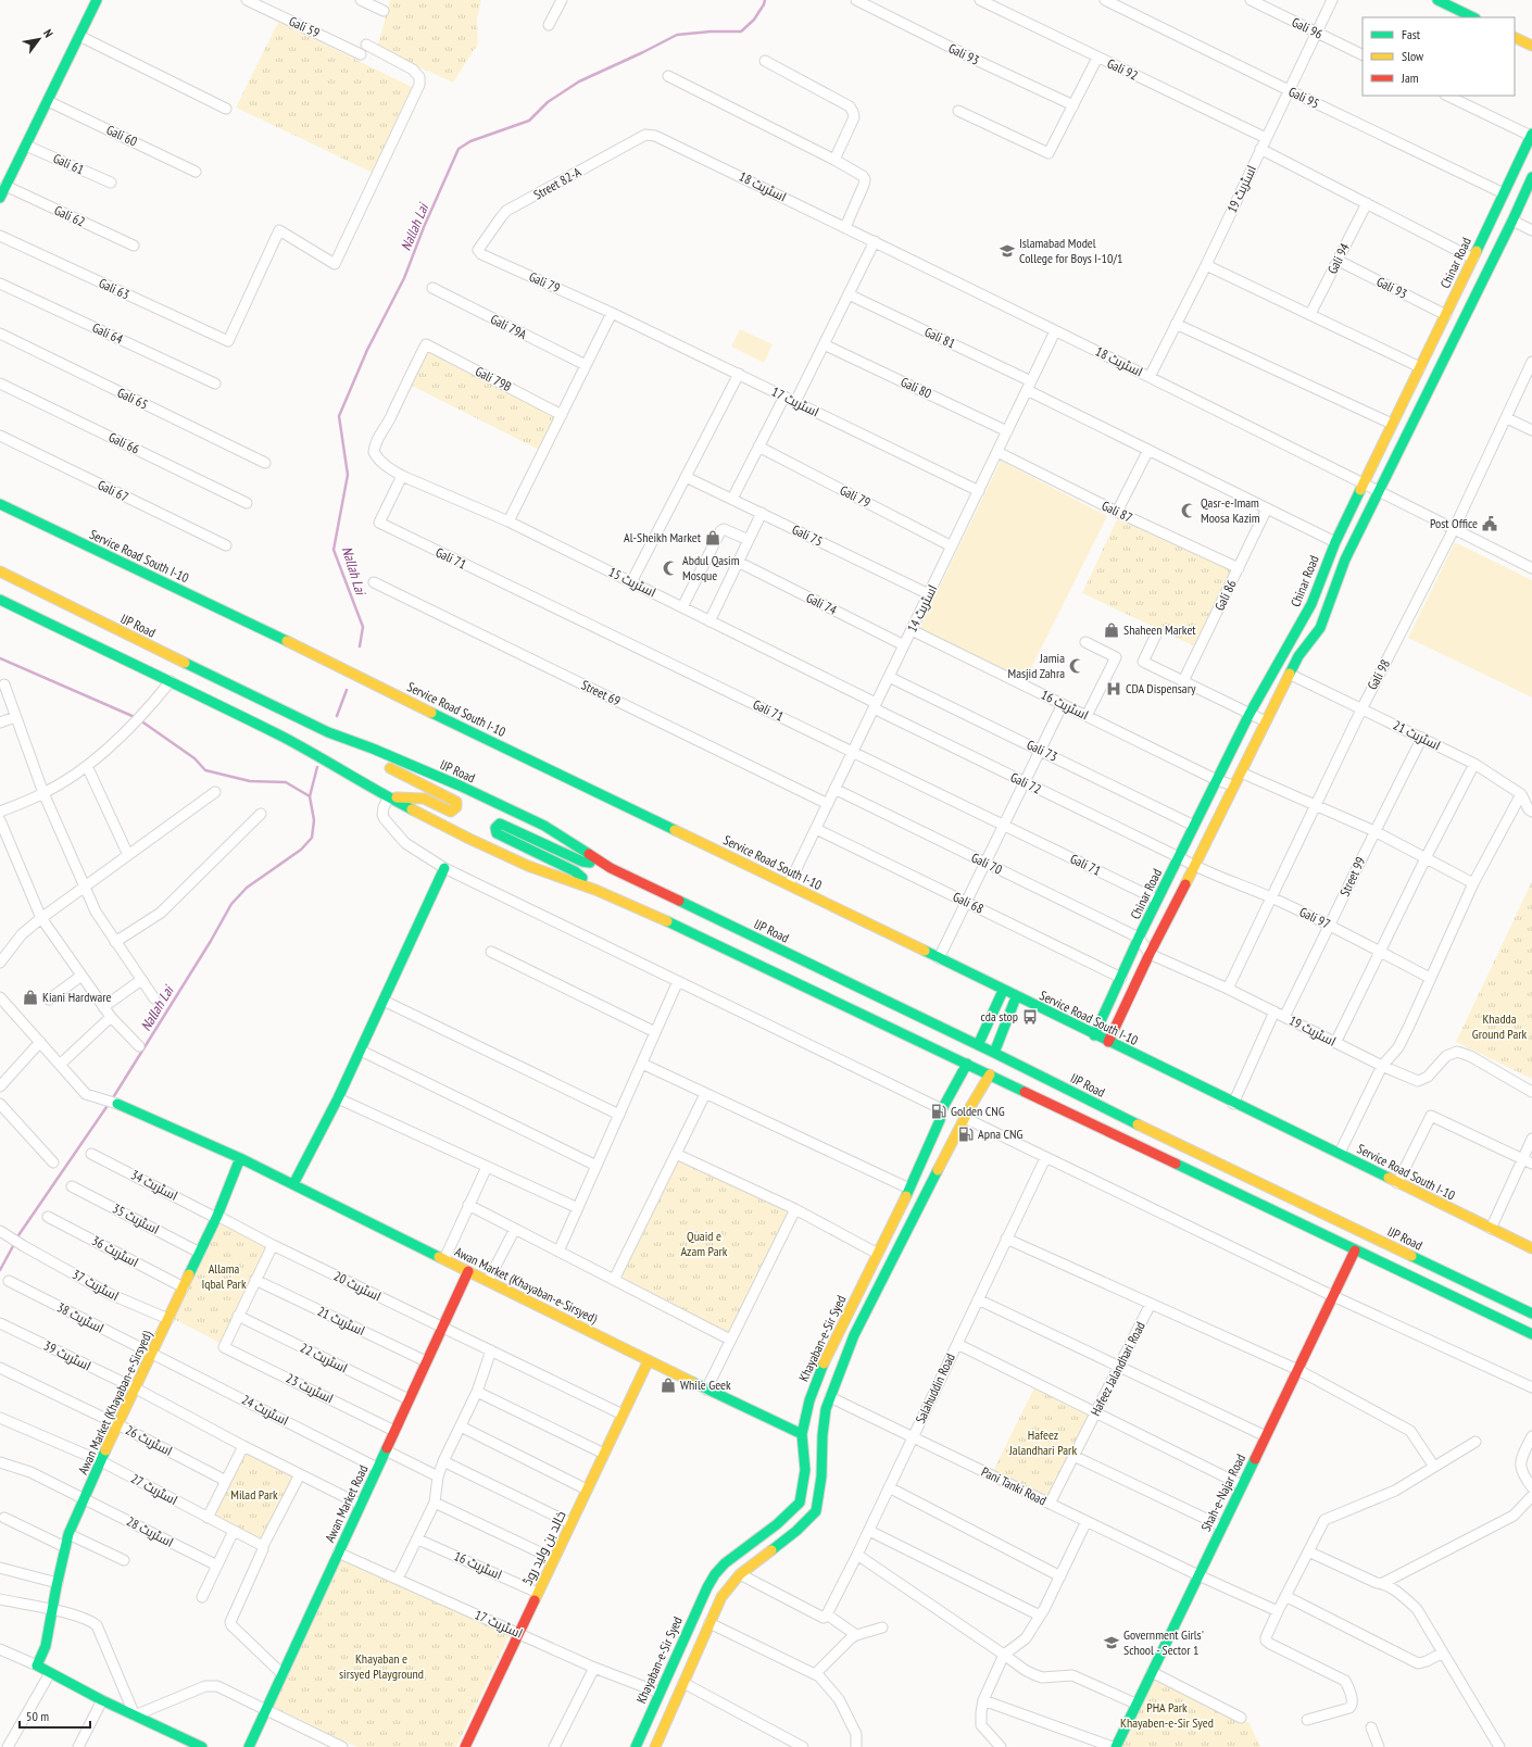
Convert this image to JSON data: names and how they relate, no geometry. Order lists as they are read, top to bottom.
{
  "streets": {
    "main road": [
      "Chinar Road",
      "Service Road South I-10",
      "IJP Road",
      "Awan Market (Khayaban-e-Sirsyed)",
      "Khayaban-e-Sir Syed",
      "Shah-e-Najar Road",
      "Awan Market Road",
      "خالد بن ولید روڈ"
    ],
    "street": [
      "Gali 59",
      "Gali 96",
      "Gali 93",
      "Gali 92",
      "Gali 95",
      "Gali 60",
      "Gali 61",
      "Street 82-A",
      "اسٹریٹ 18",
      "اسٹریٹ 19",
      "Gali 62",
      "Gali 94",
      "Gali 79",
      "Gali 63",
      "Gali 79A",
      "Gali 64",
      "Gali 81",
      "Gali 79B",
      "Gali 80",
      "Gali 65",
      "اسٹریٹ 17",
      "Gali 66",
      "Gali 67",
      "Gali 87",
      "Gali 75",
      "Gali 71",
      "اسٹریٹ 15",
      "Gali 86",
      "Gali 74",
      "اسٹریٹ 14",
      "Gali 98",
      "Street 69",
      "اسٹریٹ 16",
      "اسٹریٹ 21",
      "Gali 73",
      "Gali 72",
      "Gali 70",
      "Street 99",
      "Gali 68",
      "Gali 97",
      "اسٹریٹ 34",
      "اسٹریٹ 35",
      "اسٹریٹ 36",
      "اسٹریٹ 37",
      "اسٹریٹ 20",
      "اسٹریٹ 38",
      "اسٹریٹ 39",
      "اسٹریٹ 22",
      "Hafeez Jalandhari Road",
      "اسٹریٹ 23",
      "Salahuddin Road",
      "اسٹریٹ 24",
      "اسٹریٹ 26",
      "Pani Tanki Road",
      "اسٹریٹ 27",
      "اسٹریٹ 28"
    ]
  },
  "crossings": [
    ["Gali 96", "اسٹریٹ 19"],
    ["Gali 93", "Gali 94"],
    ["Gali 93", "Chinar Road"],
    ["Gali 92", "اسٹریٹ 19"],
    ["Gali 95", "اسٹریٹ 19"],
    ["Gali 95", "Chinar Road"],
    ["Street 82-A", "اسٹریٹ 18"],
    ["Street 82-A", "Gali 79"],
    ["اسٹریٹ 18", "اسٹریٹ 19"],
    ["اسٹریٹ 18", "Chinar Road"],
    ["اسٹریٹ 18", "اسٹریٹ 14"],
    ["اسٹریٹ 18", "Gali 98"],
    ["اسٹریٹ 19", "Gali 98"],
    ["اسٹریٹ 19", "Street 99"],
    ["Chinar Road", "Gali 81"],
    ["Chinar Road", "Service Road South I-10"],
    ["Chinar Road", "Gali 71"],
    ["Chinar Road", "اسٹریٹ 16"],
    ["Chinar Road", "Gali 73"],
    ["Chinar Road", "Gali 72"],
    ["Chinar Road", "Gali 70"],
    ["Chinar Road", "Gali 68"],
    ["Gali 79", "اسٹریٹ 17"],
    ["Gali 79", "اسٹریٹ 14"],
    ["Gali 81", "Gali 86"],
    ["Gali 81", "اسٹریٹ 14"],
    ["Gali 79B", "اسٹریٹ 15"],
    ["Gali 80", "اسٹریٹ 14"],
    ["اسٹریٹ 17", "اسٹریٹ 14"],
    ["اسٹریٹ 17", "Khayaban-e-Sir Syed"],
    ["اسٹریٹ 17", "Awan Market Road"],
    ["اسٹریٹ 17", "خالد بن ولید روڈ"],
    ["Gali 87", "Gali 86"],
    ["Gali 87", "اسٹریٹ 14"],
    ["Gali 75", "اسٹریٹ 14"],
    ["Service Road South I-10", "اسٹریٹ 14"],
    ["Gali 71", "اسٹریٹ 15"],
    ["Gali 71", "اسٹریٹ 14"],
    ["اسٹریٹ 15", "اسٹریٹ 14"],
    ["اسٹریٹ 15", "Gali 72"],
    ["Gali 74", "اسٹریٹ 14"],
    ["اسٹریٹ 14", "Street 69"],
    ["اسٹریٹ 14", "اسٹریٹ 16"],
    ["اسٹریٹ 14", "Gali 73"],
    ["اسٹریٹ 14", "Gali 72"],
    ["اسٹریٹ 14", "Gali 70"],
    ["اسٹریٹ 14", "Gali 68"],
    ["Gali 98", "اسٹریٹ 21"],
    ["Gali 98", "Gali 97"],
    ["اسٹریٹ 16", "خالد بن ولید روڈ"],
    ["اسٹریٹ 21", "Street 99"],
    ["اسٹریٹ 21", "Awan Market Road"],
    ["Gali 72", "Gali 97"],
    ["Street 99", "Gali 97"],
    ["اسٹریٹ 34", "Awan Market (Khayaban-e-Sirsyed)"],
    ["اسٹریٹ 34", "اسٹریٹ 20"],
    ["اسٹریٹ 35", "Awan Market (Khayaban-e-Sirsyed)"],
    ["اسٹریٹ 36", "Awan Market (Khayaban-e-Sirsyed)"],
    ["اسٹریٹ 37", "Awan Market (Khayaban-e-Sirsyed)"],
    ["Awan Market (Khayaban-e-Sirsyed)", "اسٹریٹ 38"],
    ["Awan Market (Khayaban-e-Sirsyed)", "Khayaban-e-Sir Syed"],
    ["Awan Market (Khayaban-e-Sirsyed)", "اسٹریٹ 39"],
    ["Awan Market (Khayaban-e-Sirsyed)", "اسٹریٹ 24"],
    ["Awan Market (Khayaban-e-Sirsyed)", "اسٹریٹ 26"],
    ["Awan Market (Khayaban-e-Sirsyed)", "اسٹریٹ 27"],
    ["Awan Market (Khayaban-e-Sirsyed)", "Awan Market Road"],
    ["Awan Market (Khayaban-e-Sirsyed)", "اسٹریٹ 28"],
    ["Awan Market (Khayaban-e-Sirsyed)", "خالد بن ولید روڈ"],
    ["اسٹریٹ 20", "Awan Market Road"],
    ["اسٹریٹ 20", "خالد بن ولید روڈ"],
    ["اسٹریٹ 38", "اسٹریٹ 24"],
    ["Khayaban-e-Sir Syed", "Pani Tanki Road"],
    ["اسٹریٹ 39", "Awan Market Road"],
    ["اسٹریٹ 22", "اسٹریٹ 23"],
    ["اسٹریٹ 22", "Awan Market Road"],
    ["Hafeez Jalandhari Road", "Pani Tanki Road"],
    ["اسٹریٹ 23", "Awan Market Road"],
    ["Salahuddin Road", "Pani Tanki Road"],
    ["اسٹریٹ 24", "Awan Market Road"],
    ["Pani Tanki Road", "Shah-e-Najar Road"]
  ],
  "water": ["Nallah Lai"],
  "parks": [
    "Khadda Ground Park",
    "Quaid e Azam Park",
    "Allama Iqbal Park",
    "Hafeez Jalandhari Park",
    "Milad Park",
    "Khayaban e sirsyed Playground",
    "PHA Park Khayaben-e-Sir Syed"
  ],
  "places": {
    "school or university": ["Islamabad Model College for Boys I-10/1", "Government Girls' School - Sector 1"],
    "mosque": ["Qasr-e-Imam Moosa Kazim", "Abdul Qasim Mosque", "Jamia Masjid Zahra"],
    "public building": ["Post Office"],
    "shop": [
      "Al-Sheikh Market",
      "Shaheen Market",
      "Kiani Hardware",
      "While Geek"
    ],
    "hospital": ["CDA Dispensary"],
    "bus stop": ["cda stop"],
    "fuel station": ["Golden CNG", "Apna CNG"]
  },
  "legend": ["Fast", "Slow", "Jam"],
  "scale_bar": "50 m",
  "north": "top right"
}
